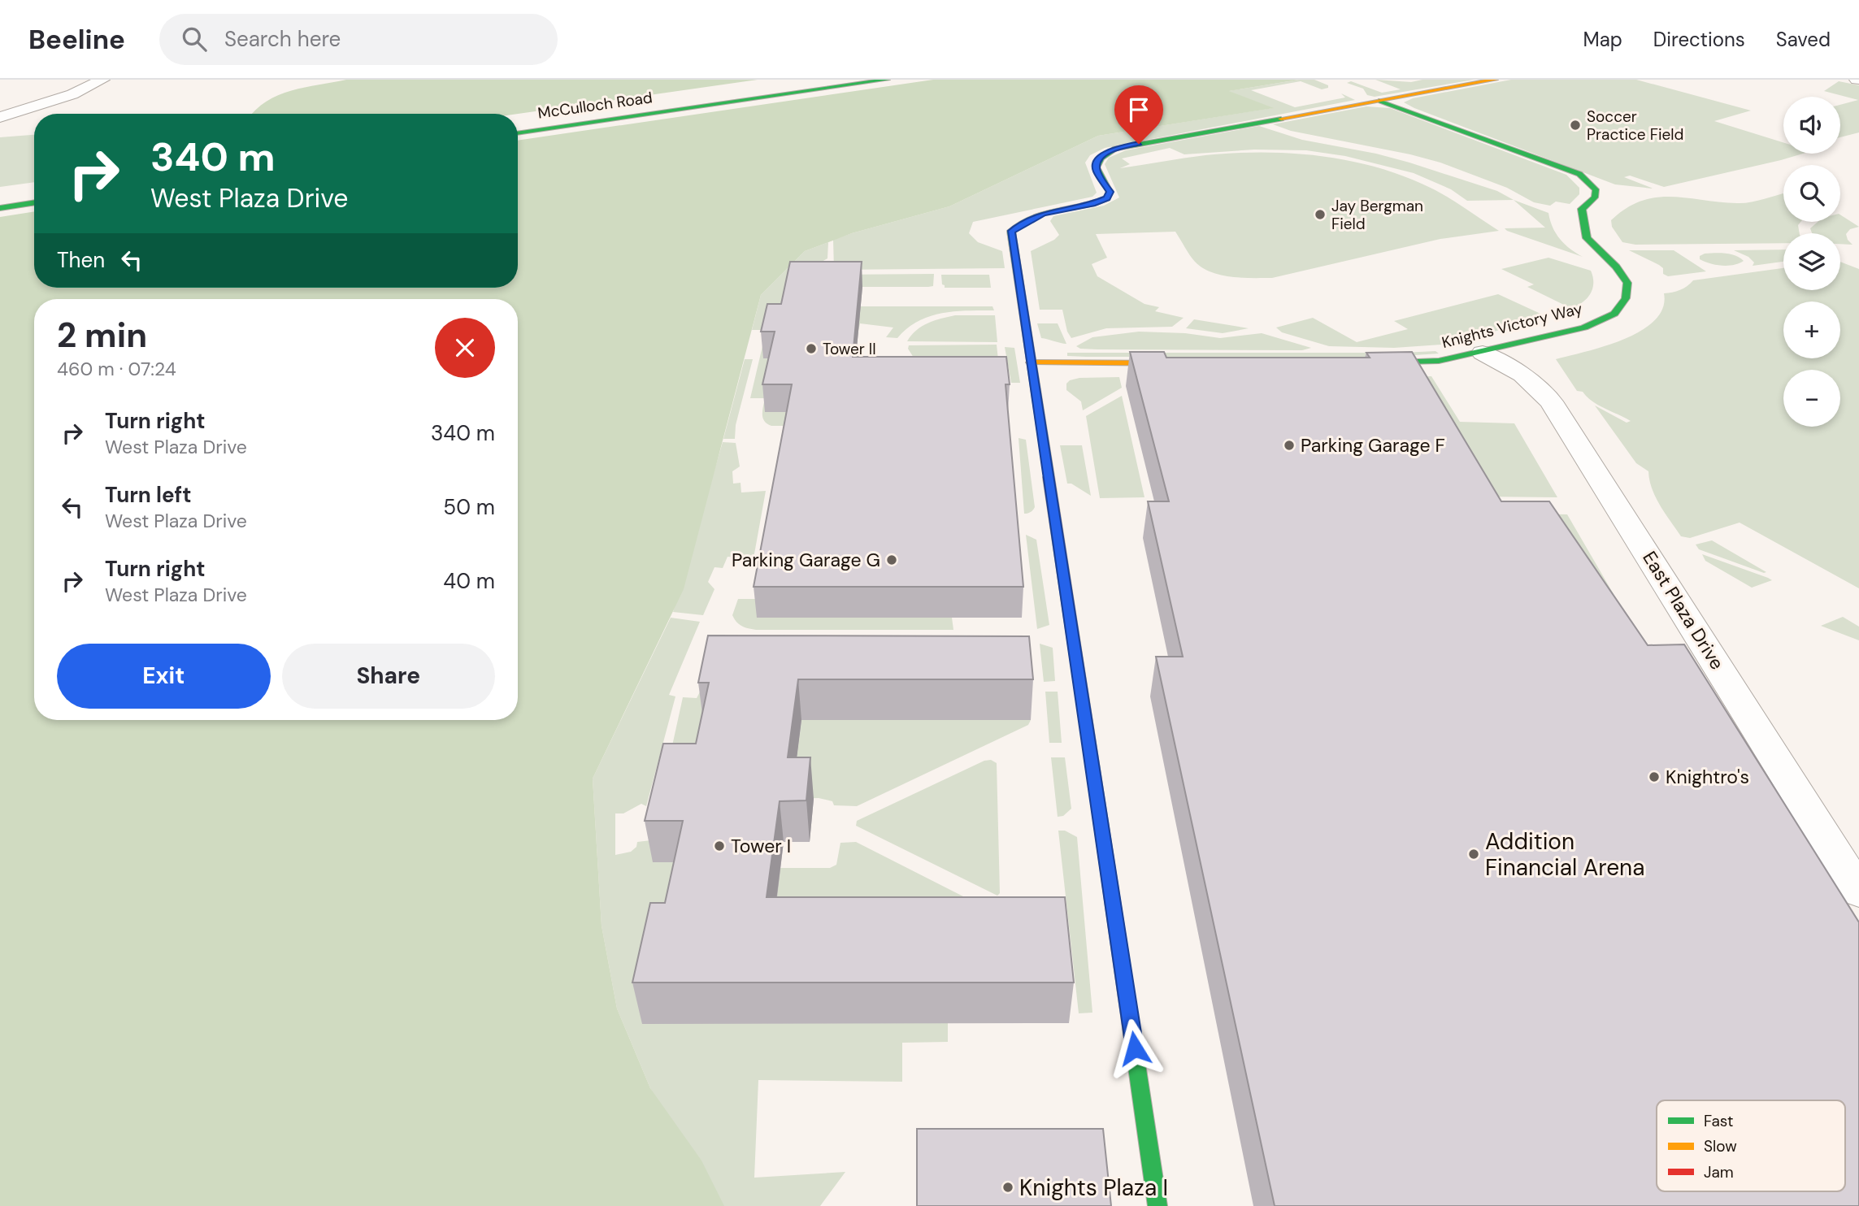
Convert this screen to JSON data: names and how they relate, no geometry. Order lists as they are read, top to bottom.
{
  "streets": {
    "street": ["McCulloch Road", "Knights Victory Way", "East Plaza Drive"]
  },
  "crossings": [
    ["Knights Victory Way", "East Plaza Drive"]
  ],
  "places": [
    "Soccer Practice Field",
    "Jay Bergman Field",
    "Tower II",
    "Parking Garage F",
    "Parking Garage G",
    "Knightro's",
    "Tower I",
    "Addition Financial Arena",
    "Knights Plaza I"
  ],
  "legend": ["Fast", "Slow", "Jam"],
  "page": {
    "header": "Beeline",
    "search": "Search here",
    "nav": ["Map", "Directions", "Saved"],
    "map_buttons": ["+", "−"],
    "turn": ["340 m", "West Plaza Drive"],
    "then": "Then",
    "heading": ["2 min", "460 m · 07:24"],
    "list": [
      {
        "name": "Turn right",
        "note": "West Plaza Drive",
        "value": "340 m"
      },
      {
        "name": "Turn left",
        "note": "West Plaza Drive",
        "value": "50 m"
      },
      {
        "name": "Turn right",
        "note": "West Plaza Drive",
        "value": "40 m"
      }
    ],
    "buttons": ["Exit", "Share"]
  }
}
